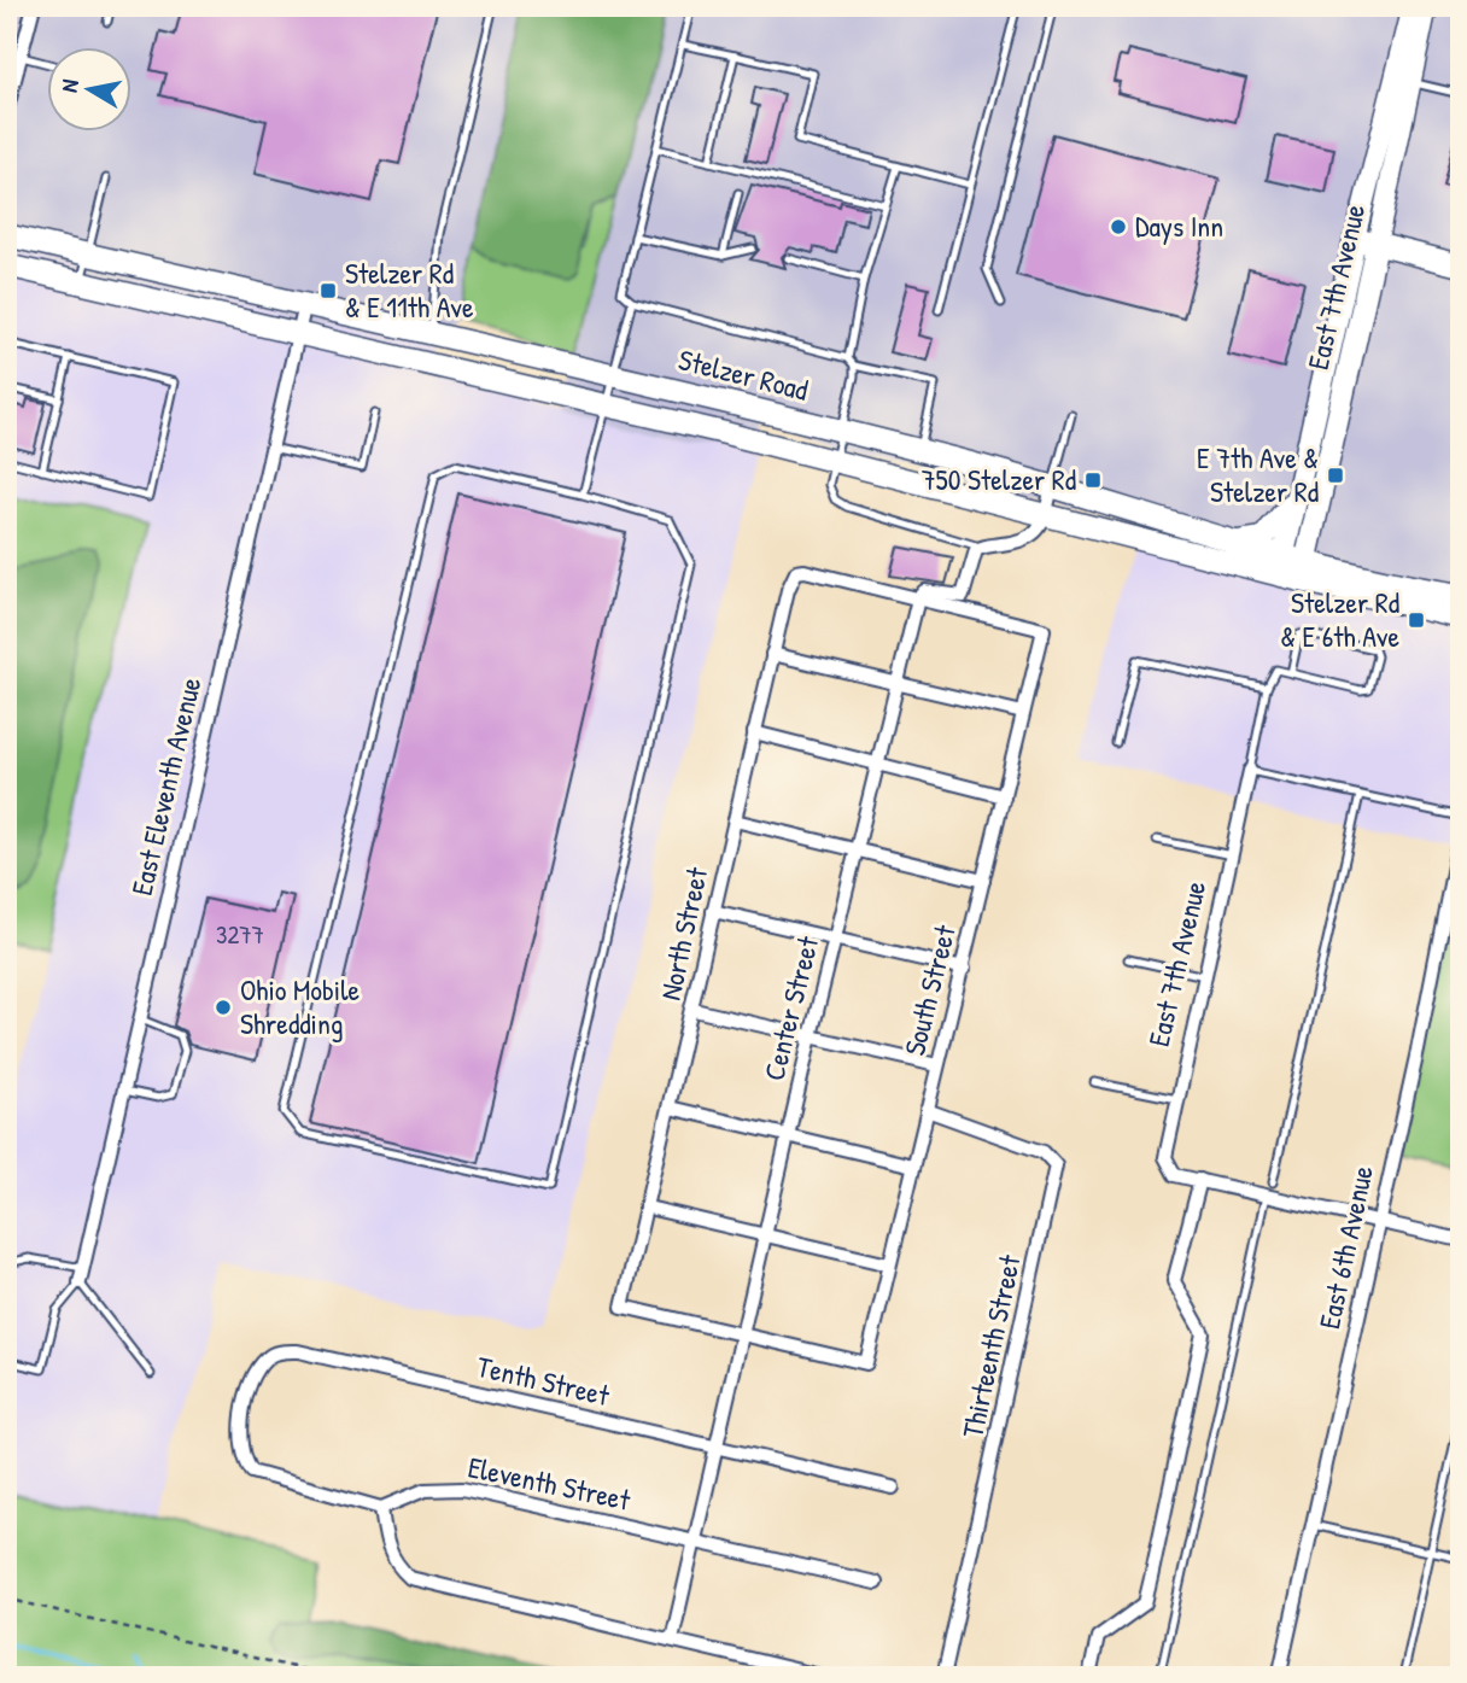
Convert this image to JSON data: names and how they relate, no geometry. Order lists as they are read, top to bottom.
{
  "streets": {
    "main road": ["East 7th Avenue", "Stelzer Road"],
    "street": [
      "East Eleventh Avenue",
      "North Street",
      "South Street",
      "Center Street",
      "East 6th Avenue",
      "Thirteenth Street",
      "Tenth Street",
      "Eleventh Street"
    ]
  },
  "crossings": [
    ["East 7th Avenue", "Stelzer Road"],
    ["Stelzer Road", "East Eleventh Avenue"],
    ["North Street", "South Street"],
    ["North Street", "Center Street"],
    ["South Street", "Center Street"],
    ["South Street", "Thirteenth Street"],
    ["Center Street", "Tenth Street"],
    ["Center Street", "Eleventh Street"],
    ["Tenth Street", "Eleventh Street"]
  ],
  "places": {
    "other": ["Days Inn", "Ohio Mobile Shredding"],
    "transit": [
      "Stelzer Rd & E 11th Ave",
      "E 7th Ave & Stelzer Rd",
      "750 Stelzer Rd",
      "Stelzer Rd & E 6th Ave"
    ]
  },
  "house_numbers": ["3277"],
  "north": "left"
}
